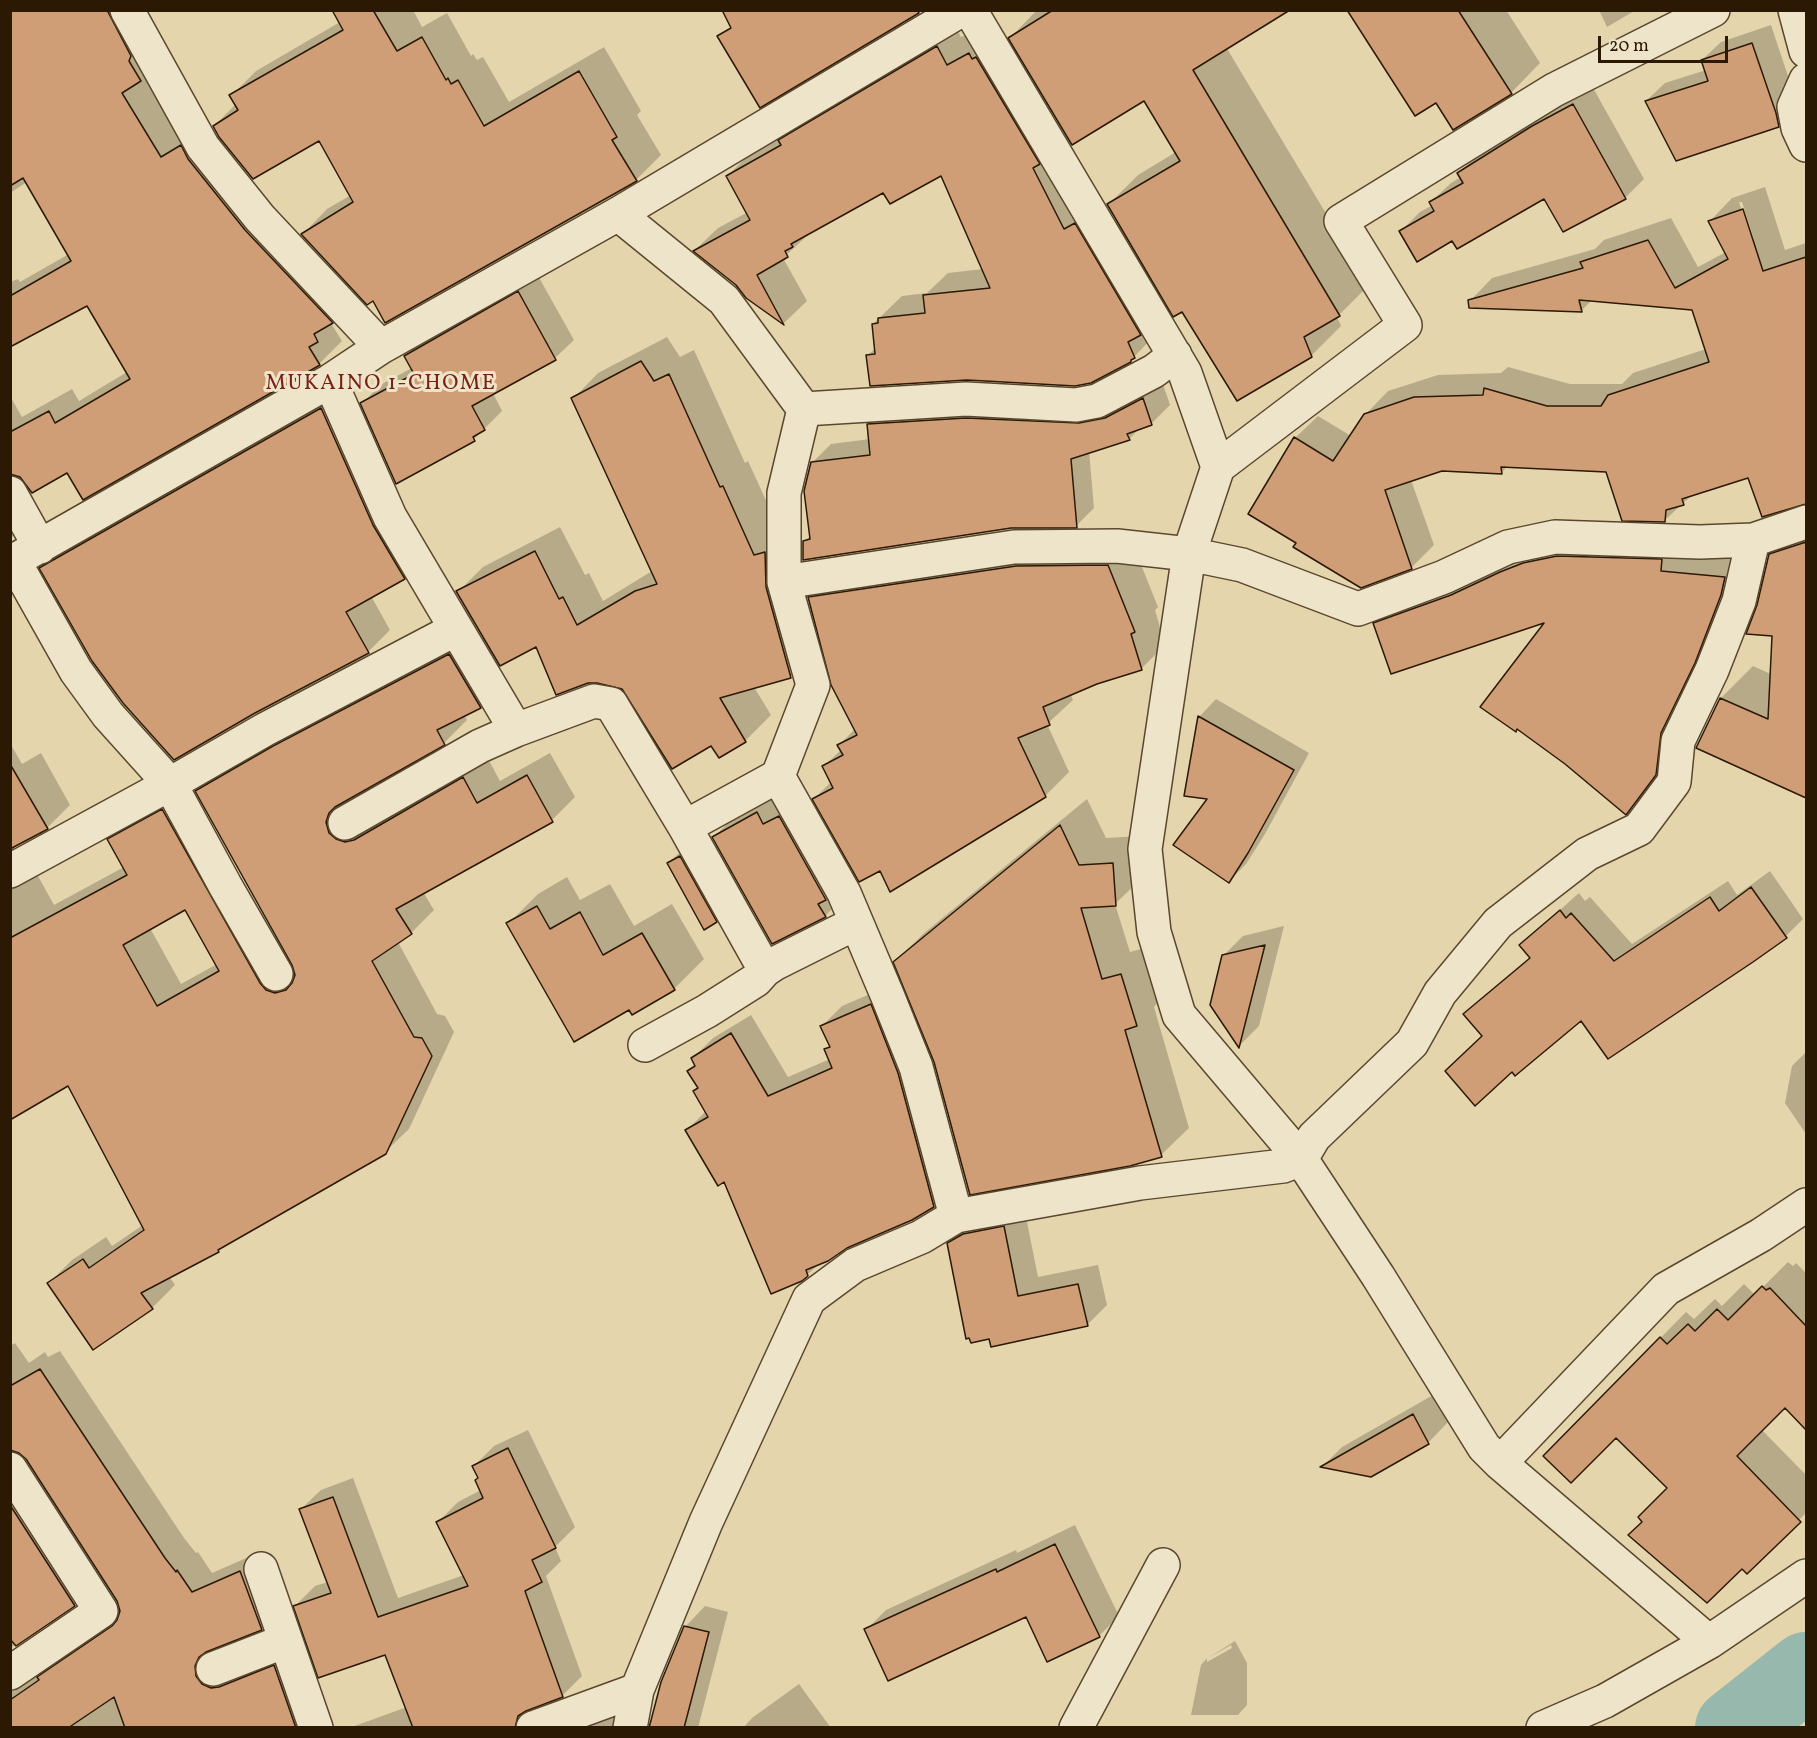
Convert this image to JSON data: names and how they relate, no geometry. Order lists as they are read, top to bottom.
{
  "districts": ["MUKAINO 1-CHOME"],
  "scale_bar": "20 m"
}
